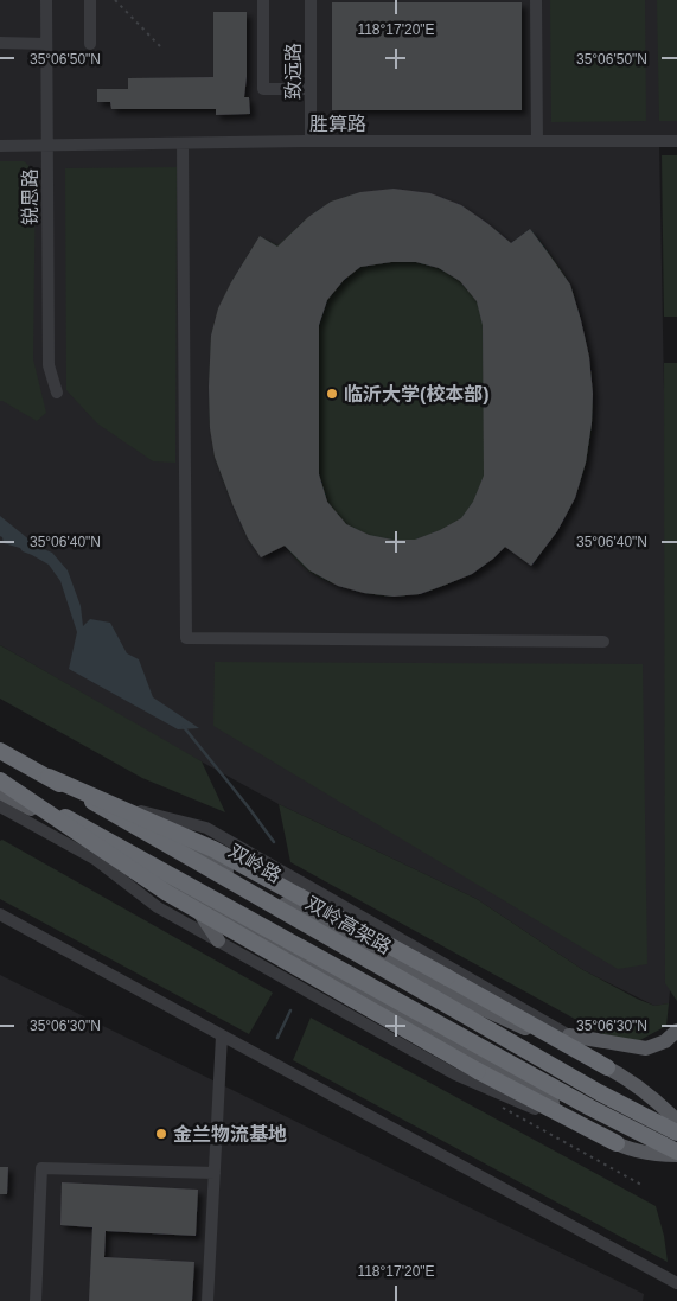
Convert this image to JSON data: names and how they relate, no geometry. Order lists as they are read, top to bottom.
{
  "streets": {
    "highway": ["双岭高架路"],
    "main road": ["双岭路"],
    "street": ["致远路", "胜算路", "锐思路"]
  },
  "crossings": [
    ["致远路", "胜算路"],
    ["胜算路", "锐思路"]
  ],
  "places": ["临沂大学(校本部)", "金兰物流基地"],
  "coordinates": [
    "118°17'20\"E",
    "35°06'50\"N",
    "35°06'40\"N",
    "35°06'30\"N"
  ]
}
